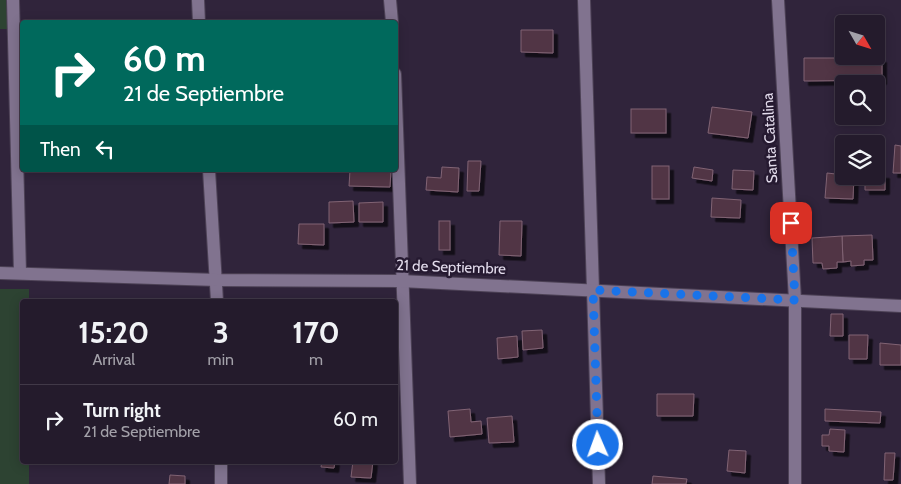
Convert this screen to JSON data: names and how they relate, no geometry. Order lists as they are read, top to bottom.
{
  "streets": {
    "street": ["Santa Catalina", "21 de Septiembre"]
  },
  "crossings": [
    ["Santa Catalina", "21 de Septiembre"]
  ],
  "north": "bottom right",
  "page": {
    "turn": ["60 m", "21 de Septiembre"],
    "then": "Then",
    "eta": [
      "15:20",
      "Arrival",
      "3",
      "min",
      "170",
      "m"
    ],
    "list": [
      {
        "name": "Turn right",
        "note": "21 de Septiembre",
        "value": "60 m"
      }
    ]
  }
}
